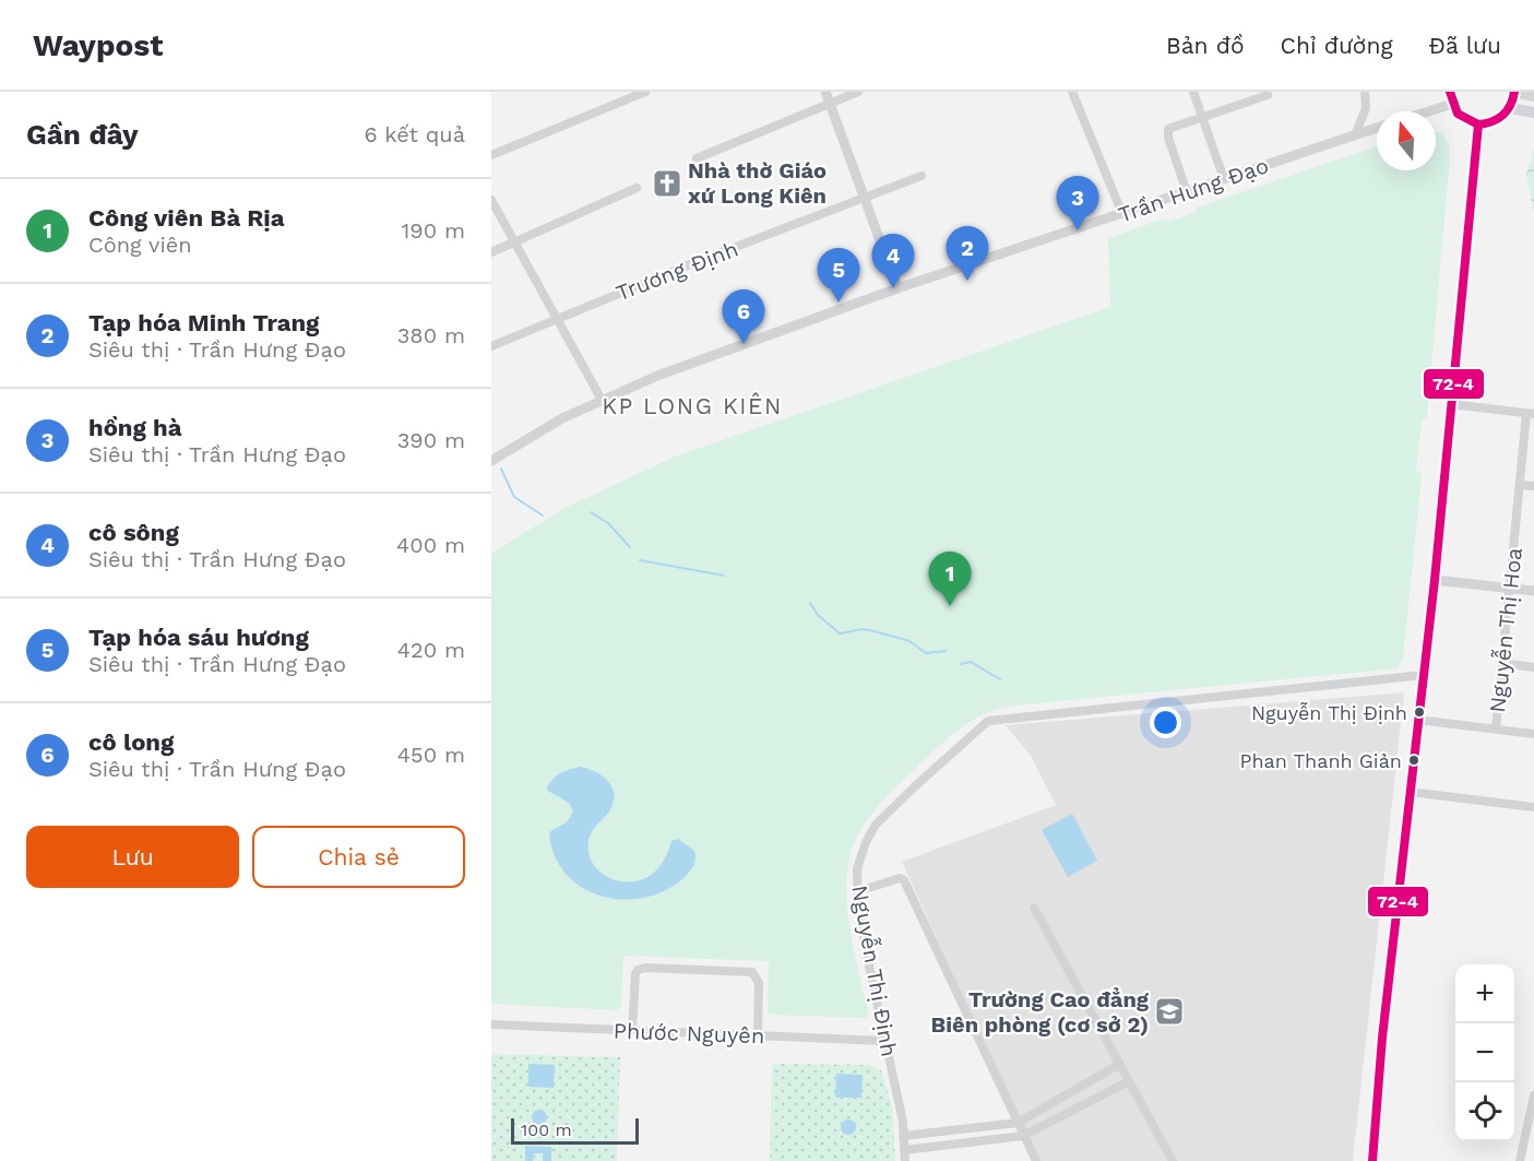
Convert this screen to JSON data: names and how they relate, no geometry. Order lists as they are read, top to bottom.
{
  "streets": {
    "street": [
      "Trần Hưng Đạo",
      "Trương Định",
      "Nguyễn Thị Hoa",
      "Nguyễn Thị Định",
      "Phước Nguyên"
    ]
  },
  "crossings": [
    ["Nguyễn Thị Định", "Phước Nguyên"]
  ],
  "districts": ["KP LONG KIÊN"],
  "places": {
    "church": ["Nhà thờ Giáo xứ Long Kiên"],
    "other": ["Nguyễn Thị Định", "Phan Thanh Giản"],
    "school or university": ["Trường Cao đẳng Biên phòng (cơ sở 2)"]
  },
  "lines": ["transit line 72-4"],
  "scale_bar": "100 m",
  "north": "top",
  "page": {
    "header": "Waypost",
    "nav": ["Bản đồ", "Chỉ đường", "Đã lưu"],
    "heading": ["Gần đây", "6 kết quả"],
    "pins": [
      "3",
      "2",
      "4",
      "5",
      "6",
      "1"
    ],
    "list": [
      {
        "mark": "1",
        "name": "Công viên Bà Rịa",
        "note": "Công viên",
        "value": "190 m"
      },
      {
        "mark": "2",
        "name": "Tạp hóa Minh Trang",
        "note": "Siêu thị · Trần Hưng Đạo",
        "value": "380 m"
      },
      {
        "mark": "3",
        "name": "hồng hà",
        "note": "Siêu thị · Trần Hưng Đạo",
        "value": "390 m"
      },
      {
        "mark": "4",
        "name": "cô sông",
        "note": "Siêu thị · Trần Hưng Đạo",
        "value": "400 m"
      },
      {
        "mark": "5",
        "name": "Tạp hóa sáu hương",
        "note": "Siêu thị · Trần Hưng Đạo",
        "value": "420 m"
      },
      {
        "mark": "6",
        "name": "cô long",
        "note": "Siêu thị · Trần Hưng Đạo",
        "value": "450 m"
      }
    ],
    "buttons": ["Lưu", "Chia sẻ"],
    "map_buttons": ["+", "−"],
    "scale": "100 m"
  }
}
